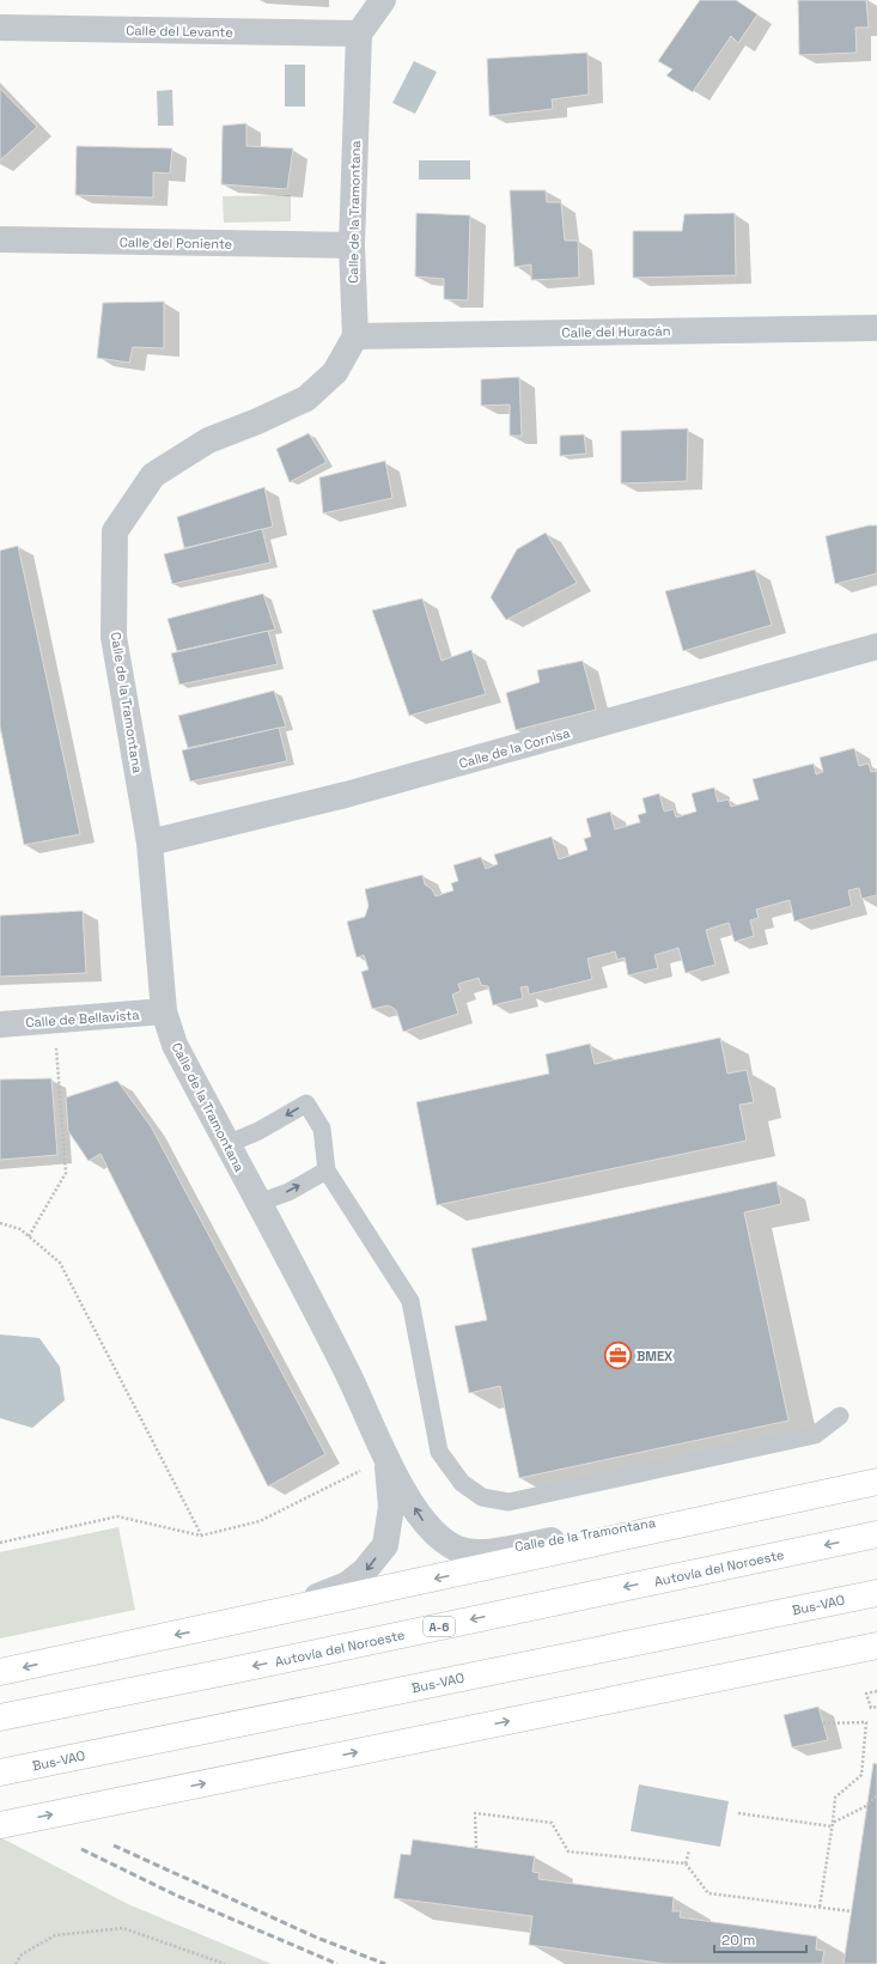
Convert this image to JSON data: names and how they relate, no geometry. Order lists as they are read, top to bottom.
{
  "streets": {
    "highway": ["Autovía del Noroeste", "Bus-VAO", "A-6"],
    "street": [
      "Calle del Levante",
      "Calle de la Tramontana",
      "Calle del Poniente",
      "Calle del Huracán",
      "Calle de la Cornisa",
      "Calle de Bellavista"
    ]
  },
  "crossings": [
    ["Calle del Levante", "Calle de la Tramontana"],
    ["Calle de la Tramontana", "Calle del Poniente"],
    ["Calle de la Tramontana", "Calle del Huracán"],
    ["Calle de la Tramontana", "Calle de la Cornisa"],
    ["Calle de la Tramontana", "Calle de Bellavista"]
  ],
  "places": {
    "office": ["BMEX"]
  },
  "scale_bar": "20 m"
}
